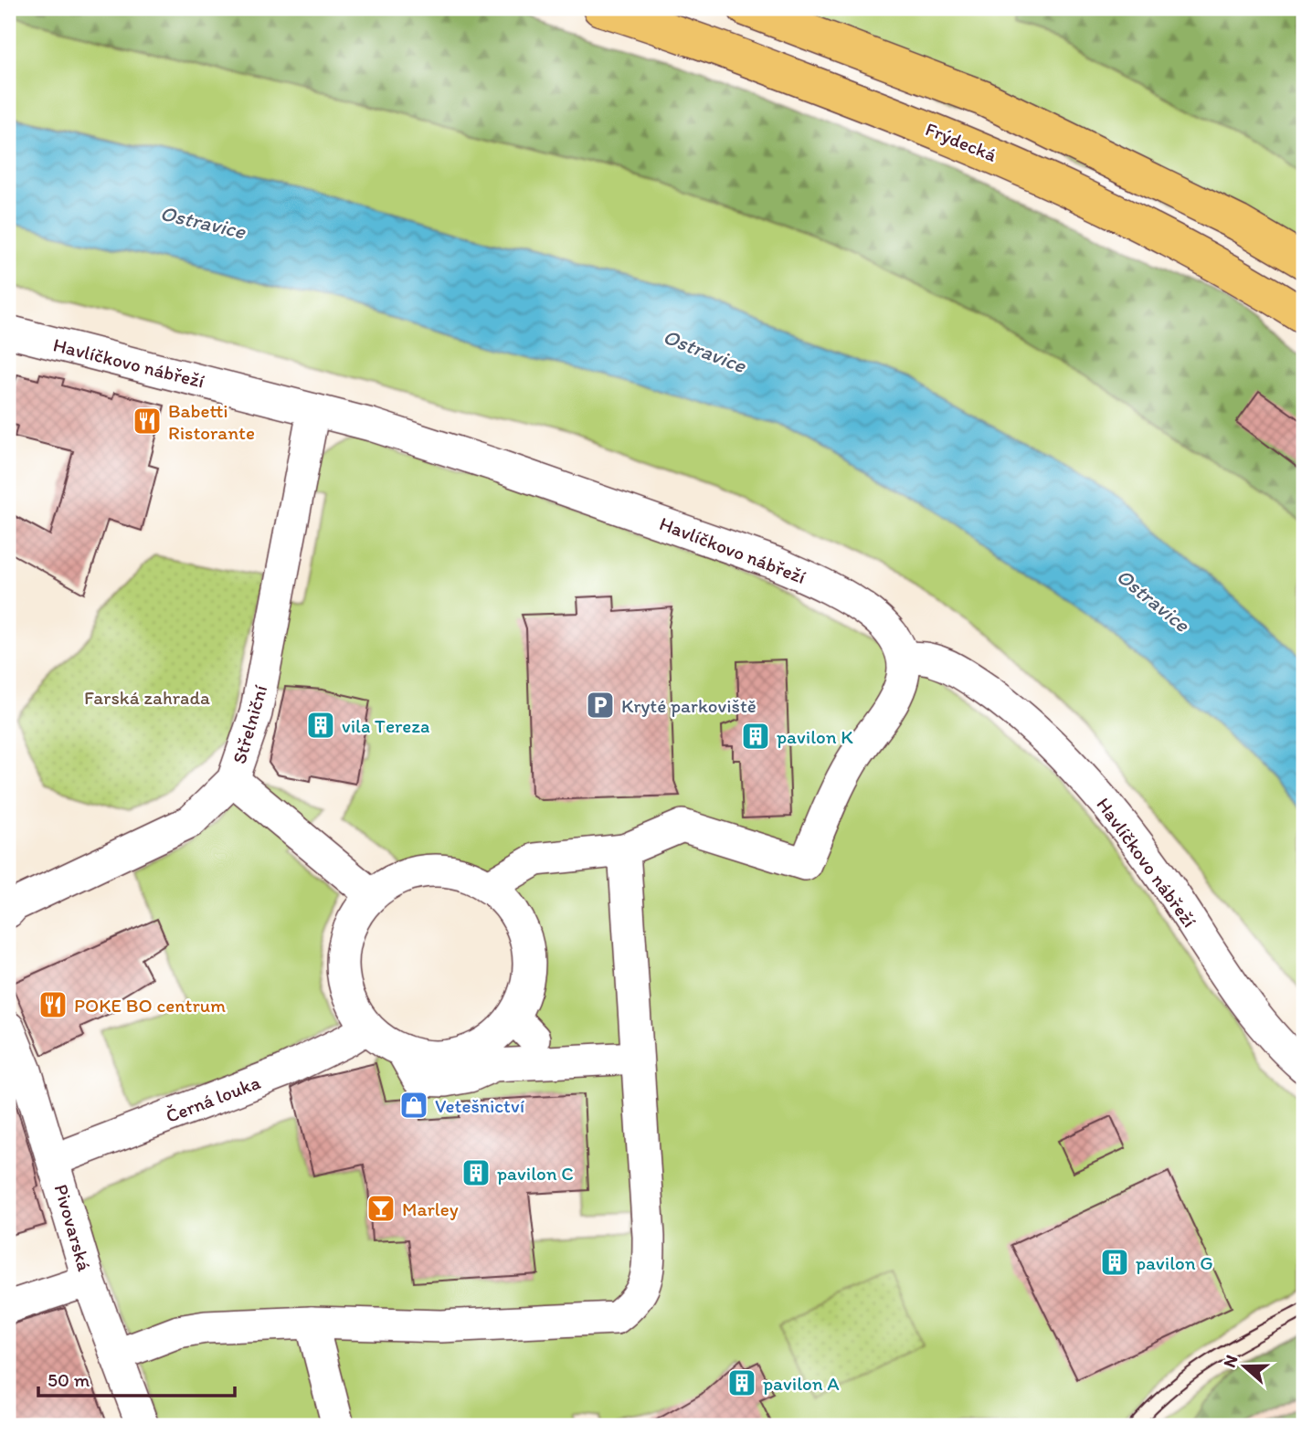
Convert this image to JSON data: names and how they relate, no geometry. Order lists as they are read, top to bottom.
{
  "streets": {
    "main road": ["Frýdecká"],
    "street": [
      "Havlíčkovo nábřeží",
      "Střelniční",
      "Černá louka",
      "Pivovarská"
    ]
  },
  "crossings": [
    ["Havlíčkovo nábřeží", "Střelniční"],
    ["Černá louka", "Pivovarská"]
  ],
  "water": ["Ostravice"],
  "parks": ["Farská zahrada"],
  "places": {
    "restaurant": ["Babetti Ristorante", "POKE BO centrum"],
    "parking": ["Kryté parkoviště"],
    "building": [
      "vila Tereza",
      "pavilon K",
      "pavilon C",
      "pavilon G",
      "pavilon A"
    ],
    "shop": ["Vetešnictví"],
    "bar": ["Marley"]
  },
  "scale_bar": "50 m",
  "north": "left"
}
